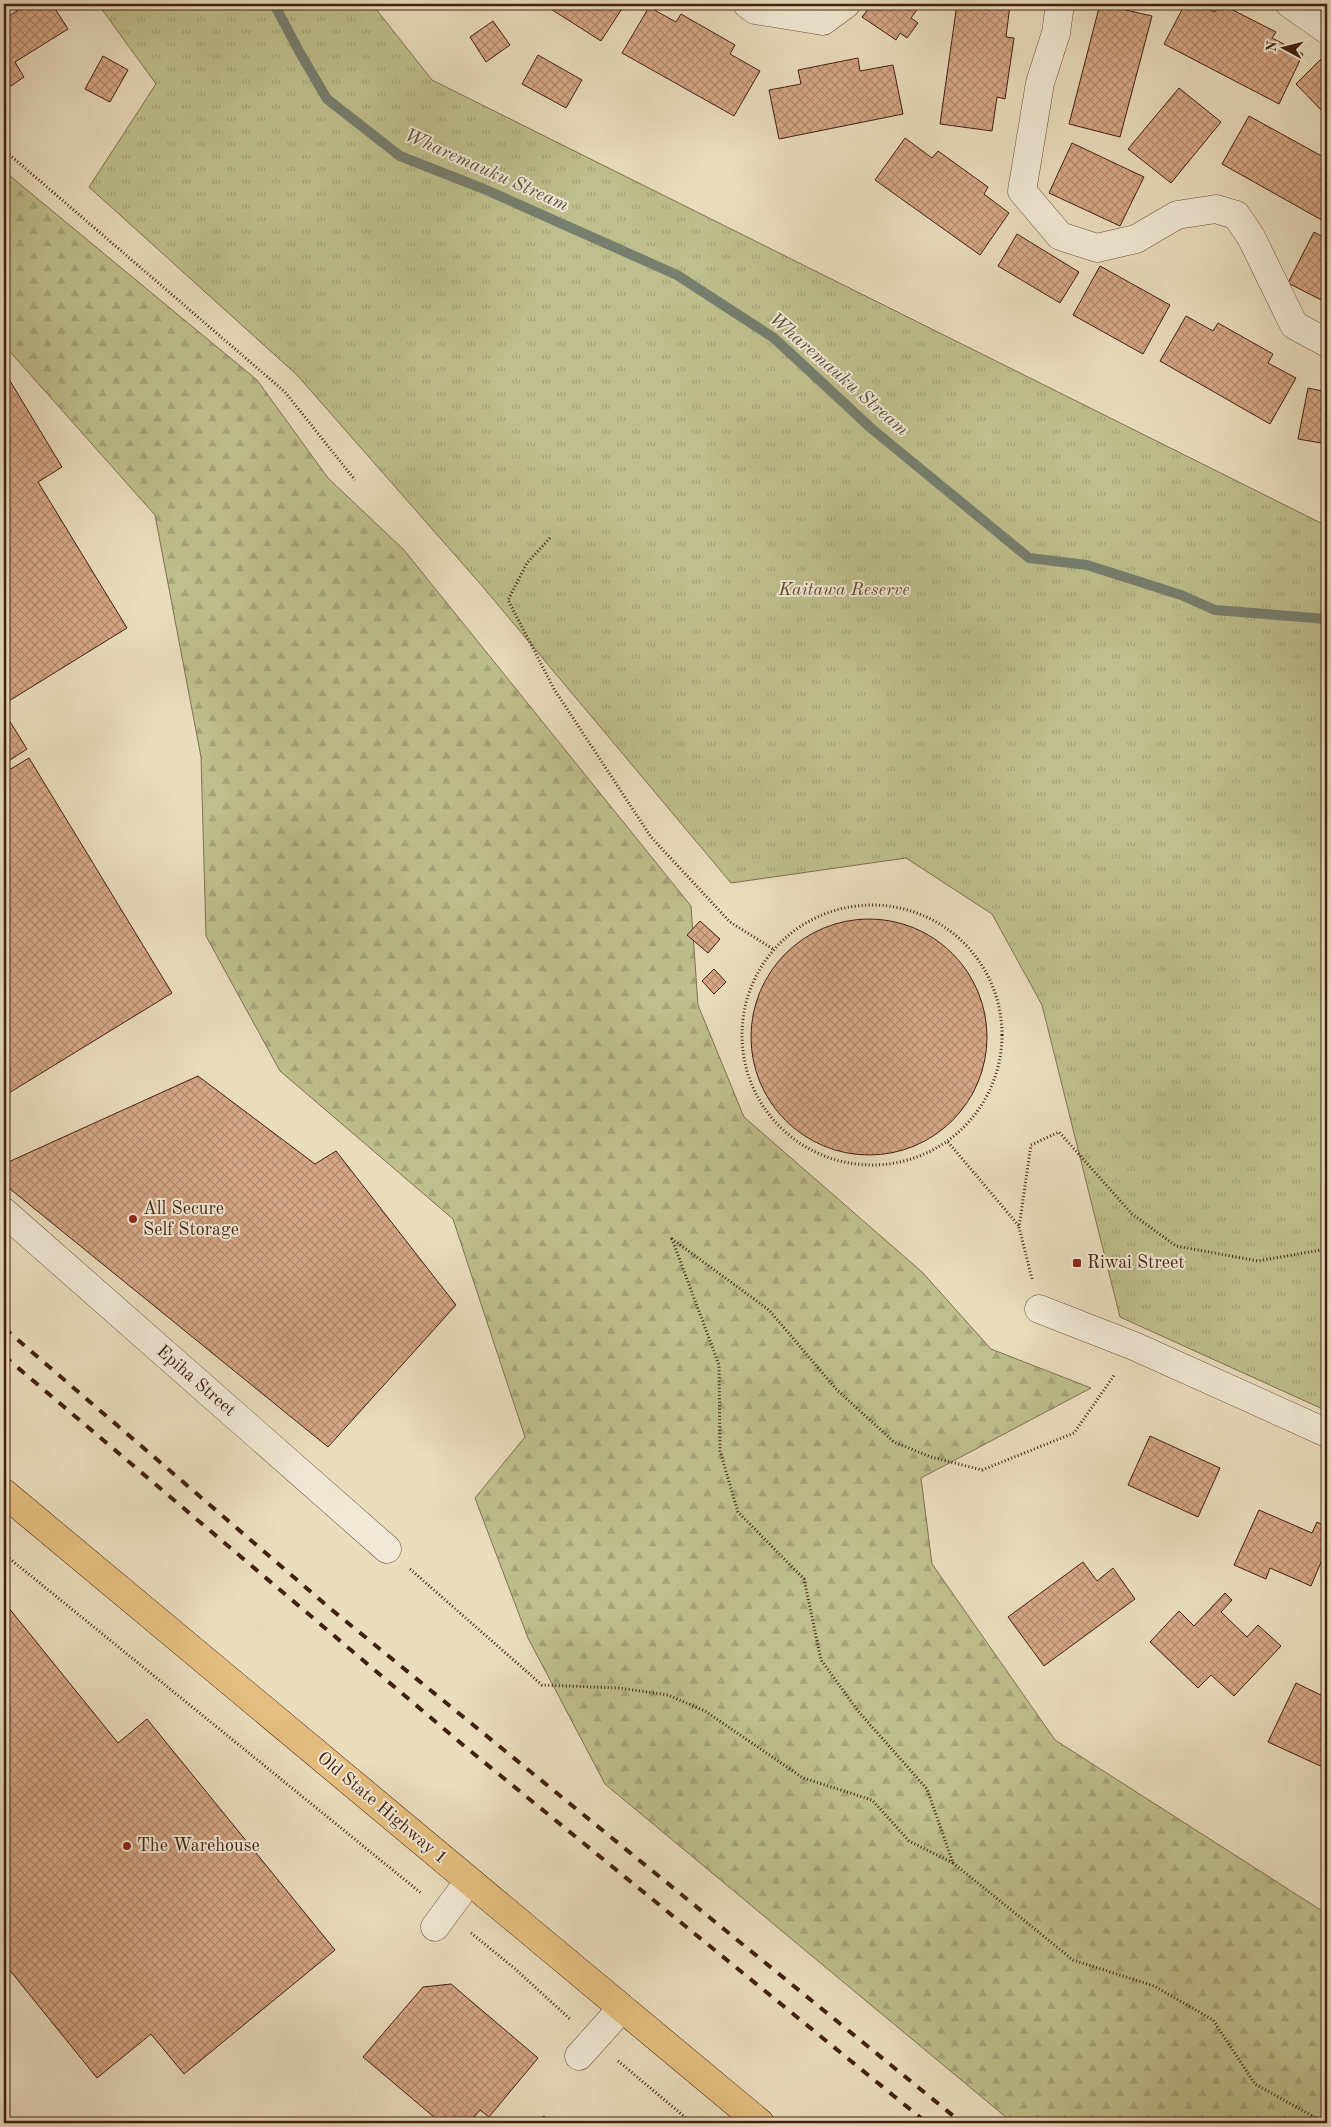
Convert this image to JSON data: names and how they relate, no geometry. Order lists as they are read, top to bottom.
{
  "streets": {
    "main road": ["Old State Highway 1"],
    "street": ["Epiha Street"]
  },
  "water": ["Wharemauku Stream"],
  "parks": ["Kaitawa Reserve"],
  "places": {
    "other": ["All Secure Self Storage", "The Warehouse"],
    "transit": ["Riwai Street"]
  },
  "north": "left"
}
